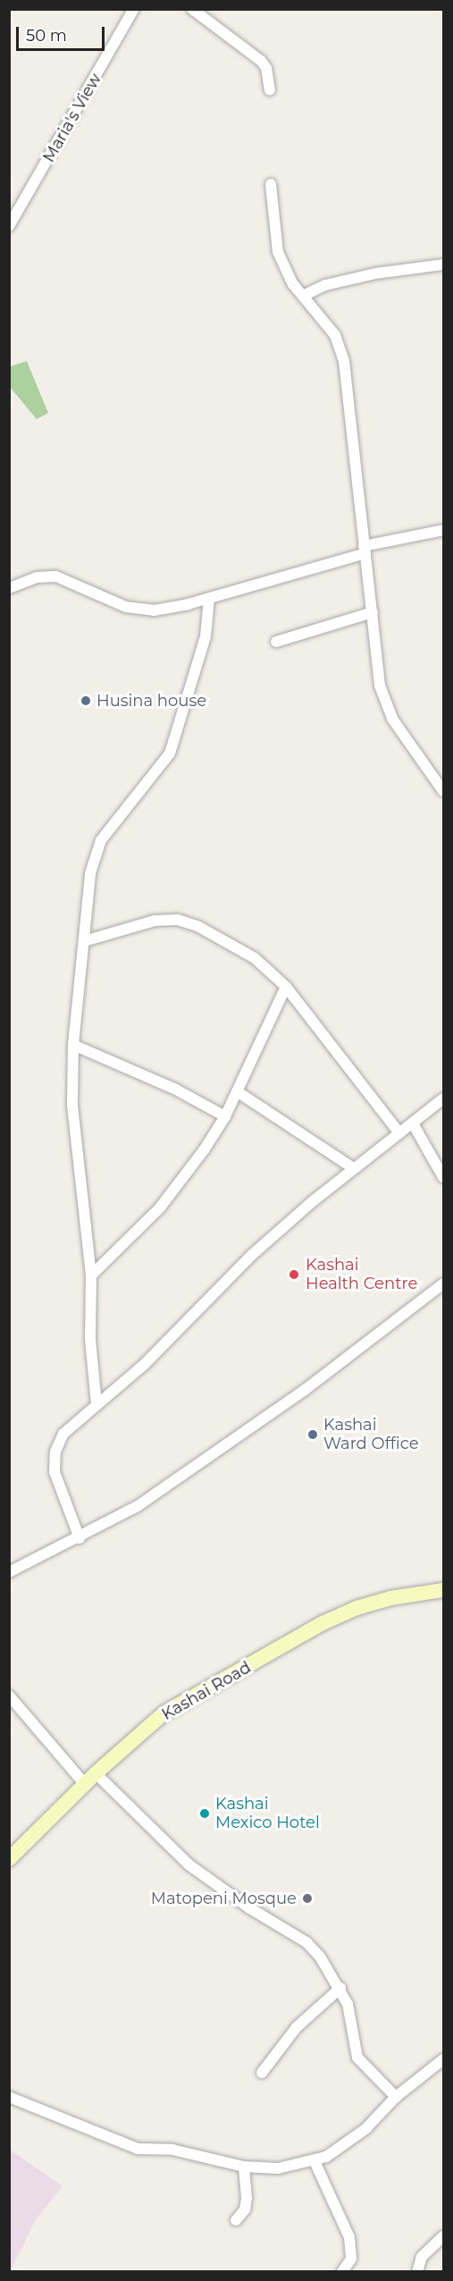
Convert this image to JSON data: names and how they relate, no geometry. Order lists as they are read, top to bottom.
{
  "streets": {
    "street": ["Maria's View", "Kashai Road"]
  },
  "places": [
    "Husina house",
    "Kashai Health Centre",
    "Kashai Ward Office",
    "Kashai Mexico Hotel",
    "Matopeni Mosque"
  ],
  "scale_bar": "50 m"
}
